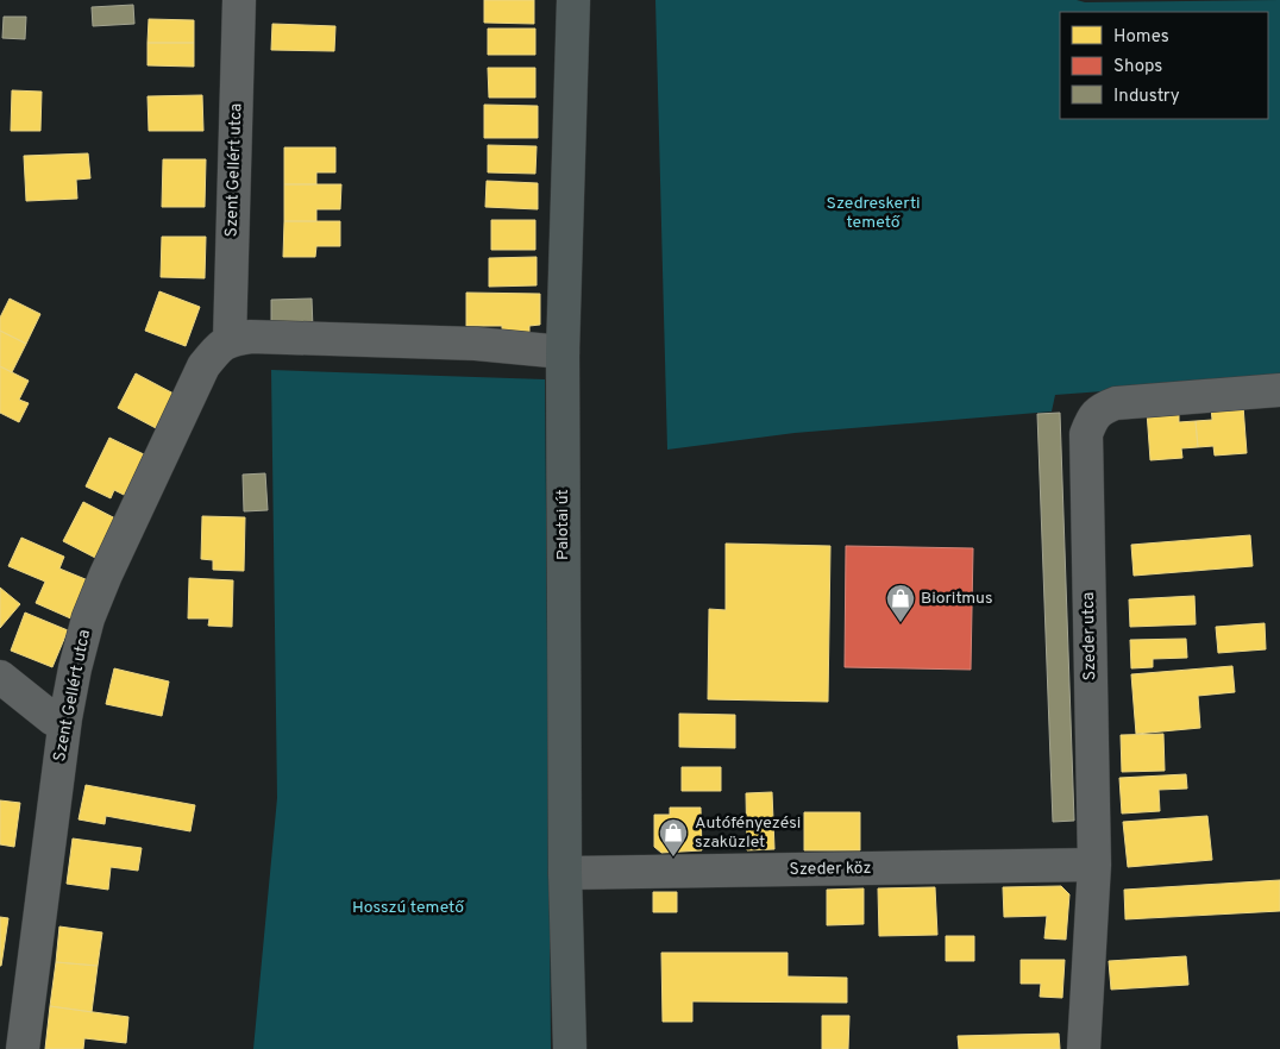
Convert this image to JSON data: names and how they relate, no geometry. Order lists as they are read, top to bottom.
{
  "streets": {
    "main road": ["Palotai út"],
    "street": ["Szent Gellért utca", "Szeder utca", "Szeder köz"]
  },
  "crossings": [
    ["Palotai út", "Szeder köz"],
    ["Szeder utca", "Szeder köz"]
  ],
  "parks": ["Szedreskerti temető", "Hosszú temető"],
  "places": {
    "shop": ["Bioritmus", "Autófényezési szaküzlet"]
  },
  "legend": ["Homes", "Shops", "Industry"]
}
